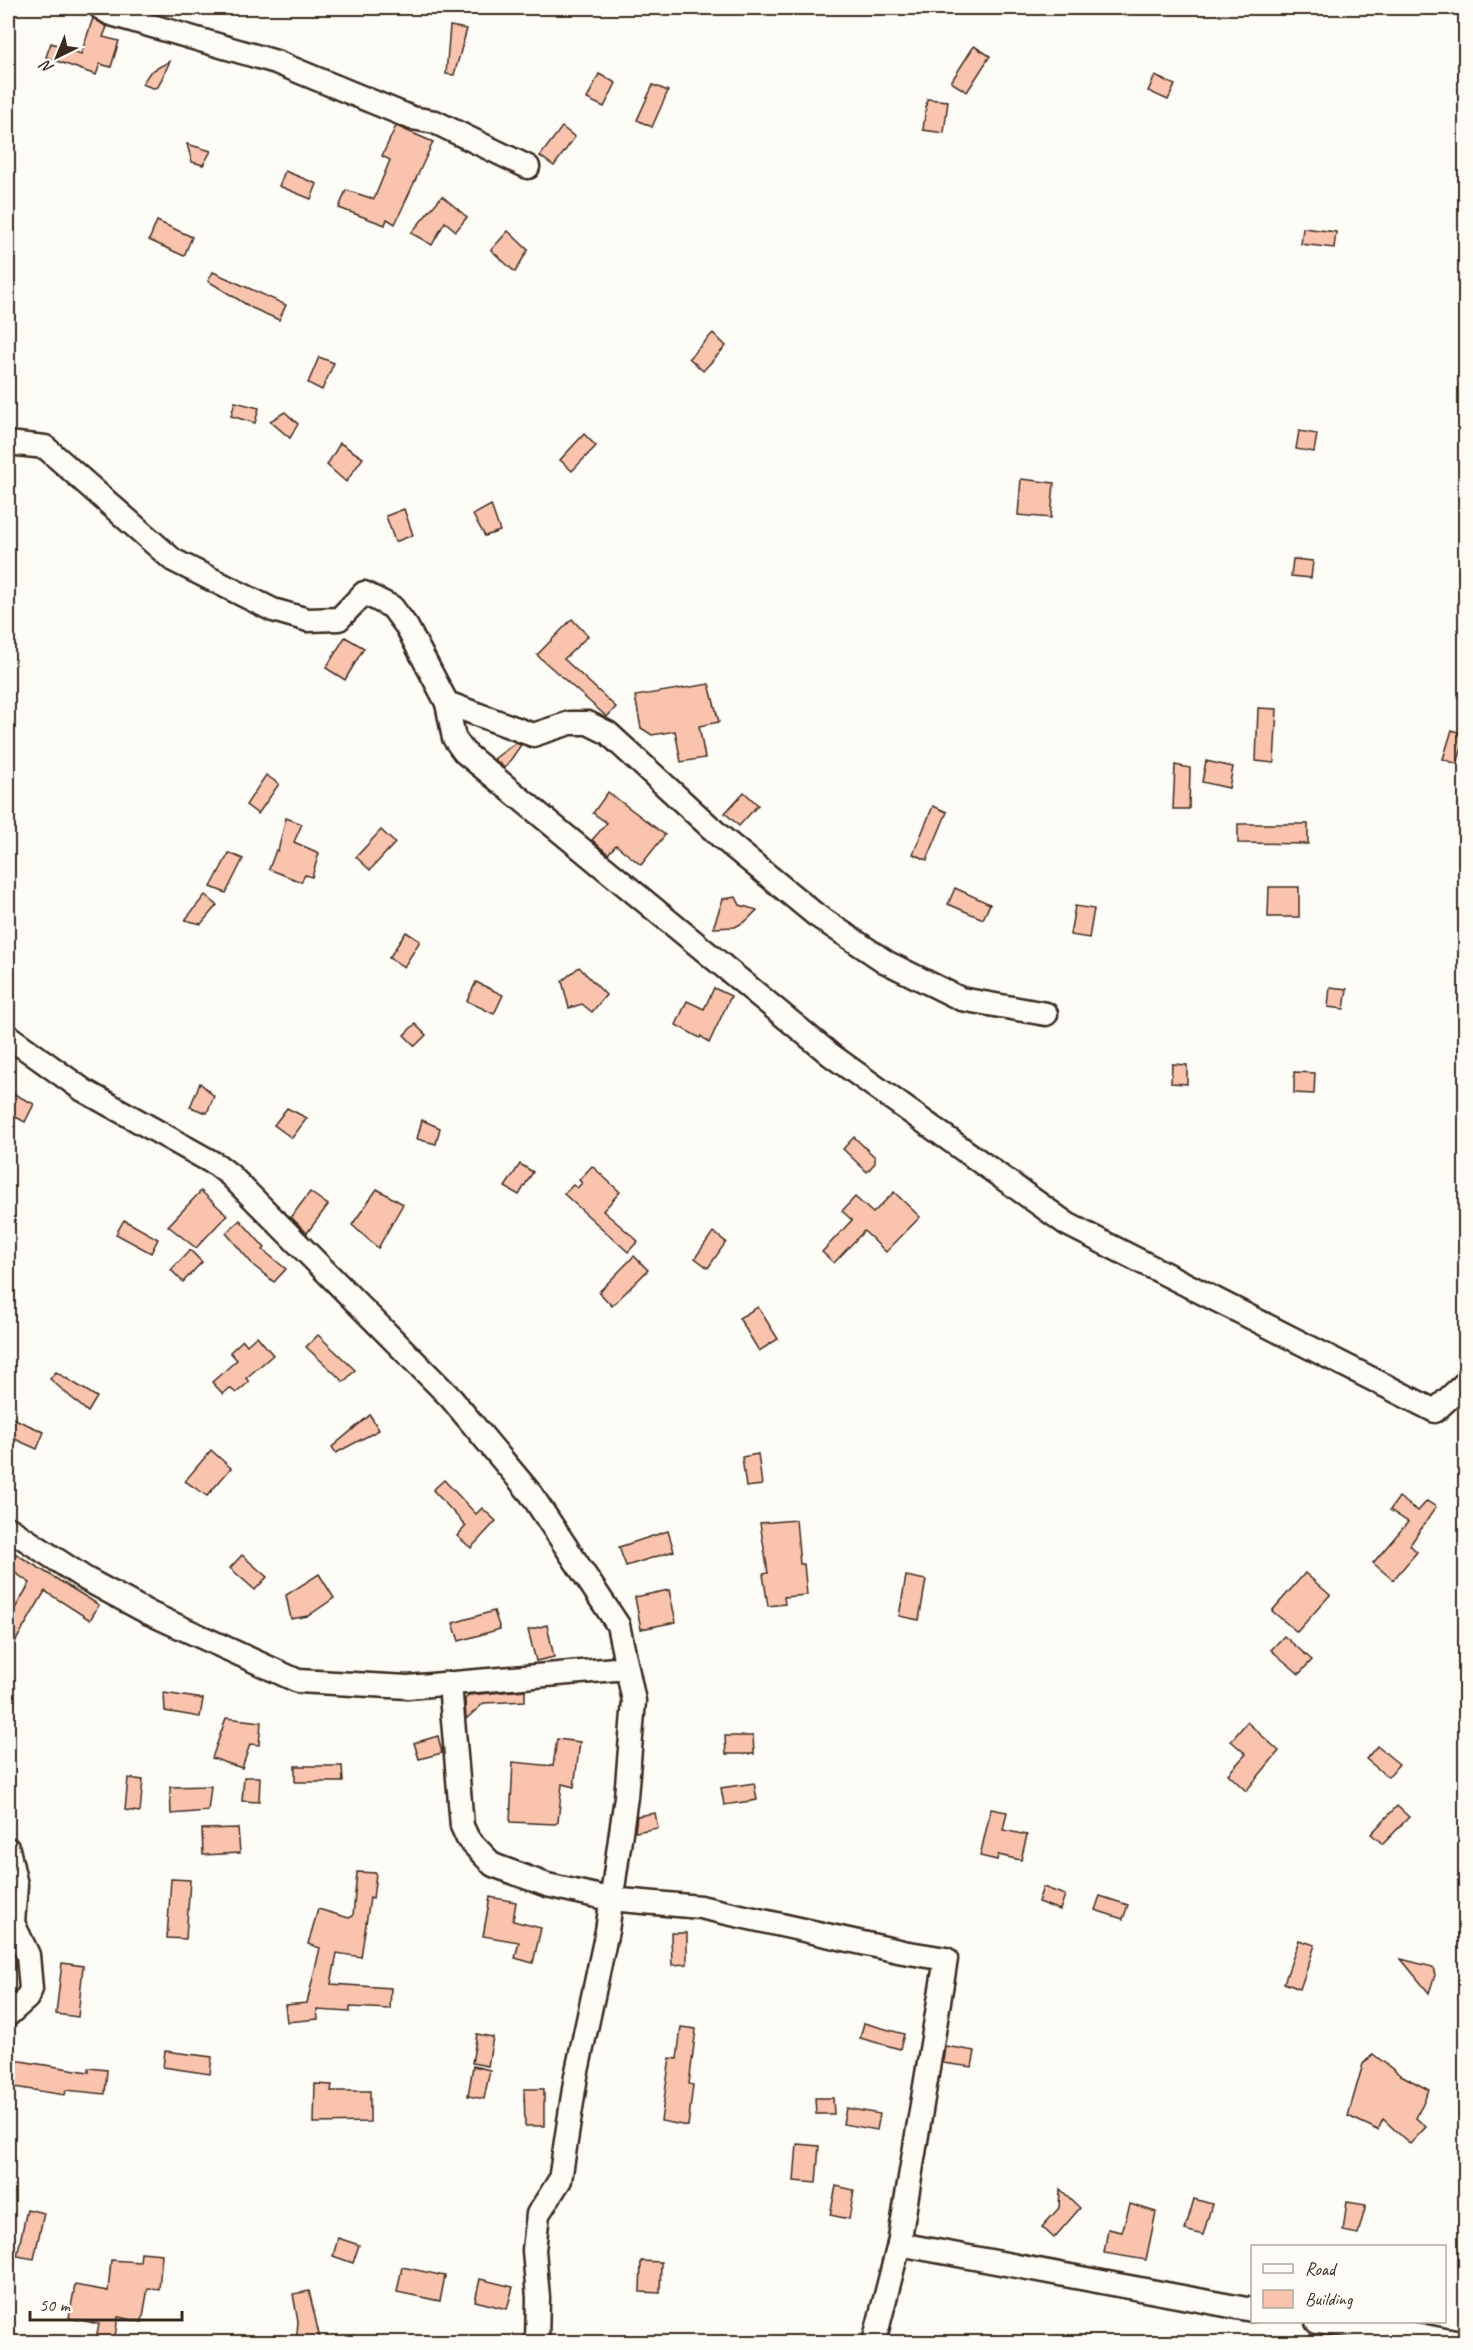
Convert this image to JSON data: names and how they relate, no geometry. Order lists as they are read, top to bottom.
{
  "legend": ["Road", "Building"],
  "scale_bar": "50 m",
  "north": "bottom left"
}
